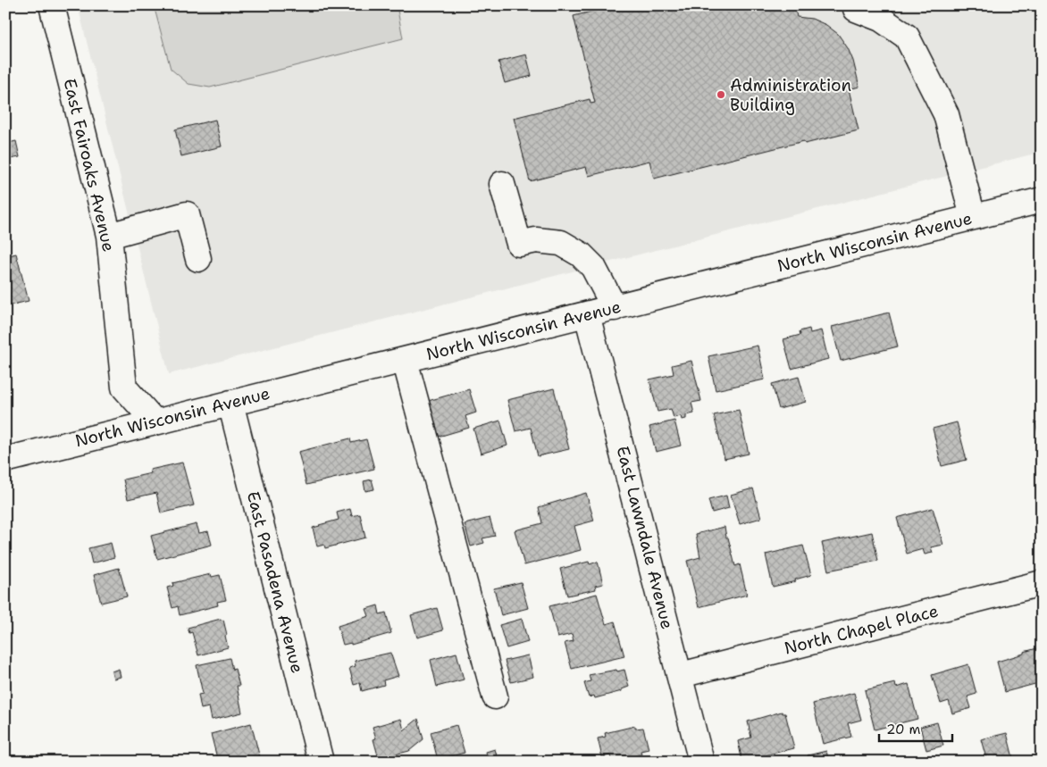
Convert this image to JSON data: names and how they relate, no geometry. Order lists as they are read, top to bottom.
{
  "streets": {
    "street": [
      "East Fairoaks Avenue",
      "North Wisconsin Avenue",
      "East Lawndale Avenue",
      "East Pasadena Avenue",
      "North Chapel Place"
    ]
  },
  "crossings": [
    ["East Fairoaks Avenue", "North Wisconsin Avenue"],
    ["North Wisconsin Avenue", "East Lawndale Avenue"],
    ["North Wisconsin Avenue", "East Pasadena Avenue"],
    ["East Lawndale Avenue", "North Chapel Place"]
  ],
  "places": ["Administration Building"],
  "scale_bar": "20 m"
}
